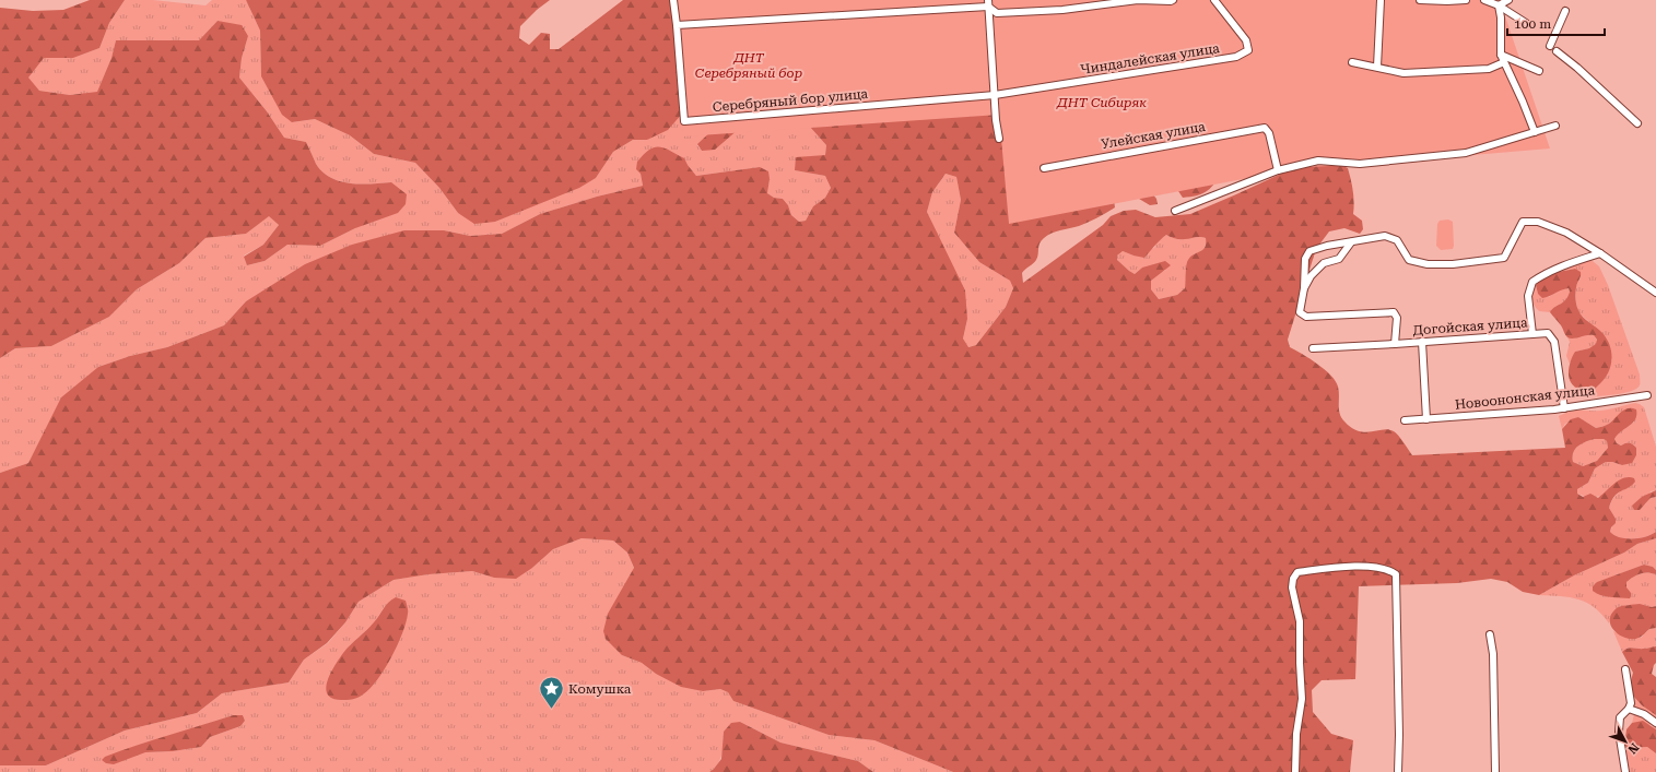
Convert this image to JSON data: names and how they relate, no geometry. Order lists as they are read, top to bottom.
{
  "streets": {
    "street": [
      "Чиндалейская улица",
      "Серебряный бор улица",
      "Улейская улица",
      "Догойская улица",
      "Новоононская улица"
    ]
  },
  "crossings": [
    ["Чиндалейская улица", "Серебряный бор улица"],
    ["Догойская улица", "Новоононская улица"]
  ],
  "parks": ["ДНТ Серебряный бор", "ДНТ Сибиряк"],
  "places": {
    "place": ["Комушка"]
  },
  "scale_bar": "100 m",
  "north": "bottom right"
}
